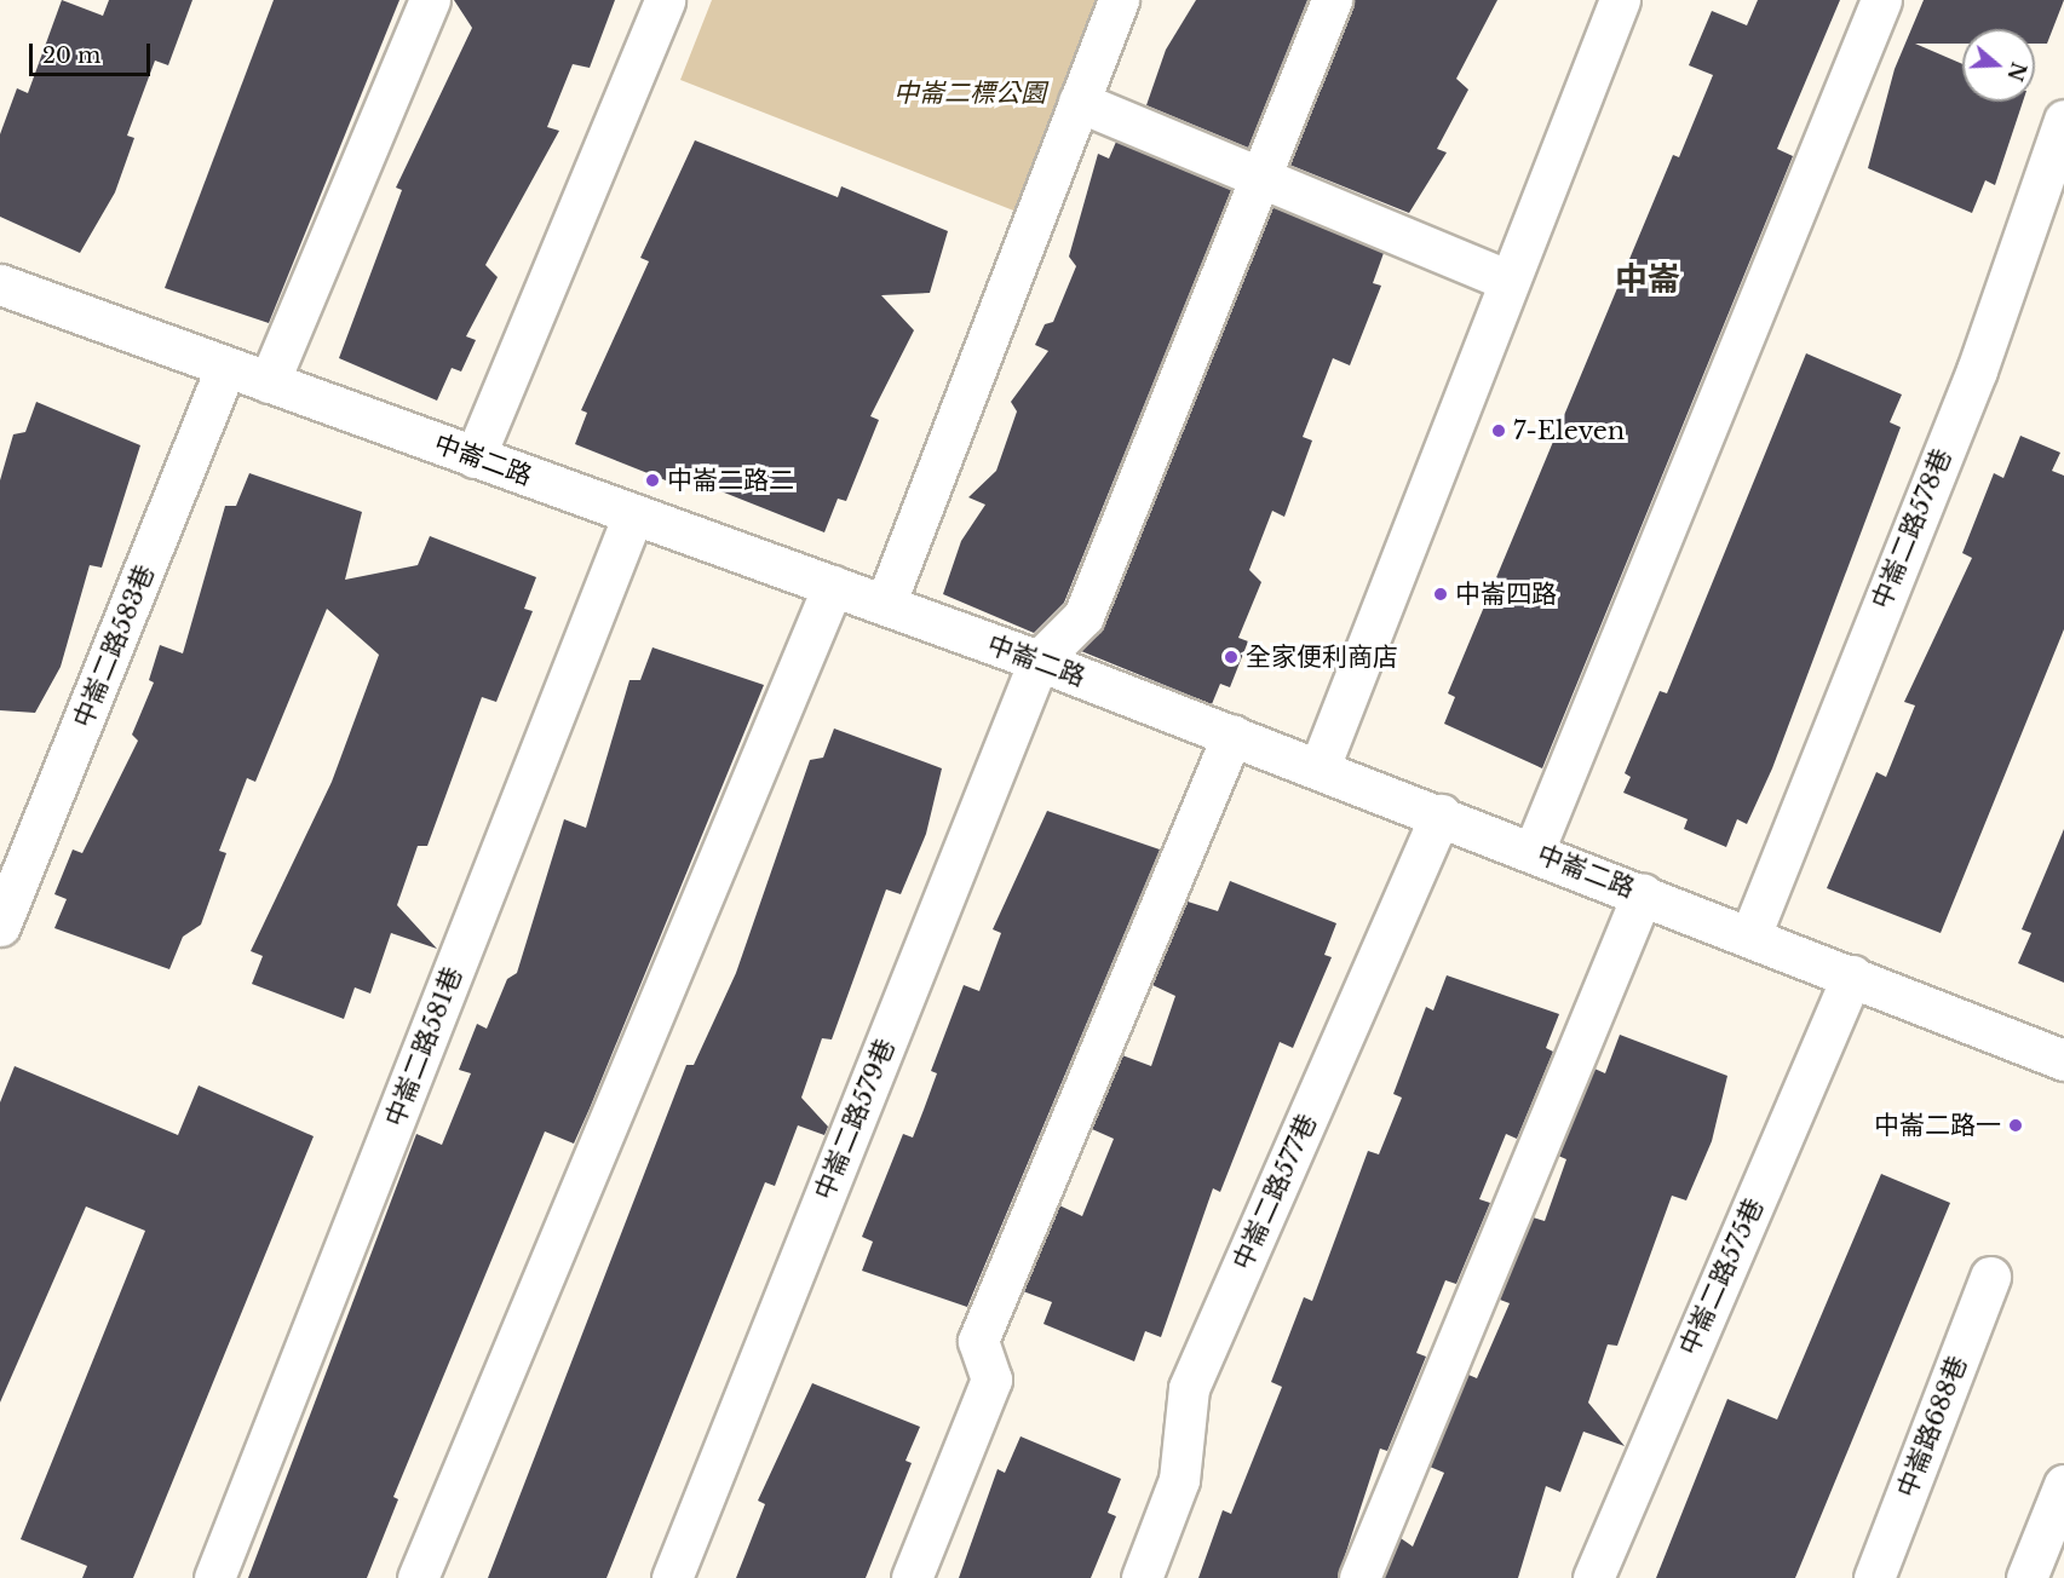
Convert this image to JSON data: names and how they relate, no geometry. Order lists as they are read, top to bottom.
{
  "streets": {
    "street": [
      "中崙二路",
      "中崙二路578巷",
      "中崙二路583巷",
      "中崙二路581巷",
      "中崙二路579巷",
      "中崙二路577巷",
      "中崙二路575巷",
      "中崙路688巷"
    ]
  },
  "crossings": [
    ["中崙二路", "中崙二路578巷"],
    ["中崙二路", "中崙二路583巷"],
    ["中崙二路", "中崙二路581巷"],
    ["中崙二路", "中崙二路579巷"],
    ["中崙二路", "中崙二路577巷"],
    ["中崙二路", "中崙二路575巷"]
  ],
  "districts": ["中崙"],
  "parks": ["中崙二標公園"],
  "places": [
    "7-Eleven",
    "中崙二路二",
    "中崙四路",
    "全家便利商店",
    "中崙二路一"
  ],
  "scale_bar": "20 m",
  "north": "right"
}
